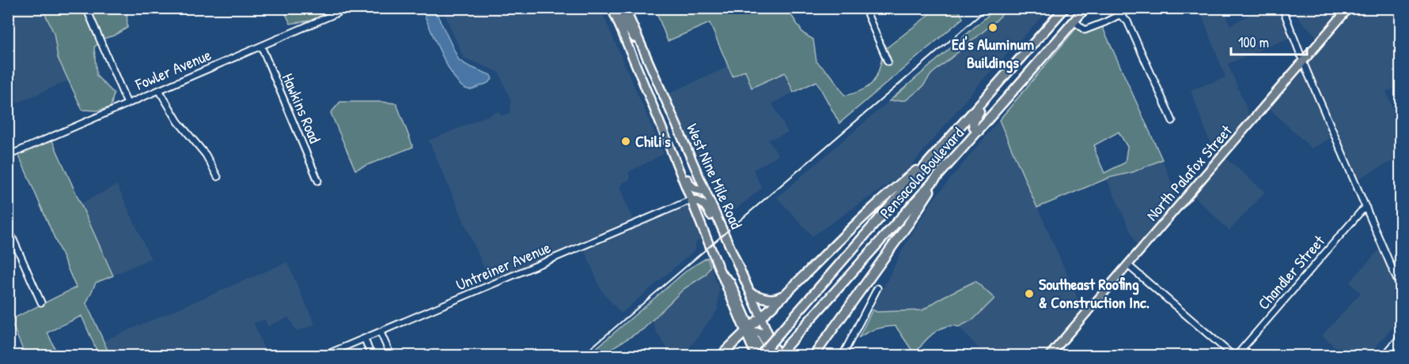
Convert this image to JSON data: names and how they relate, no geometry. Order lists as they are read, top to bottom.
{
  "streets": {
    "highway": ["Pensacola Boulevard"],
    "main road": ["North Palafox Street", "West Nine Mile Road"],
    "street": [
      "Fowler Avenue",
      "Hawkins Road",
      "Untreiner Avenue",
      "Chandler Street"
    ]
  },
  "crossings": [
    ["Fowler Avenue", "Hawkins Road"],
    ["Pensacola Boulevard", "West Nine Mile Road"],
    ["West Nine Mile Road", "Untreiner Avenue"]
  ],
  "places": ["Ed's Aluminum Buildings", "Chili's", "Southeast Roofing & Construction Inc."],
  "scale_bar": "100 m"
}
